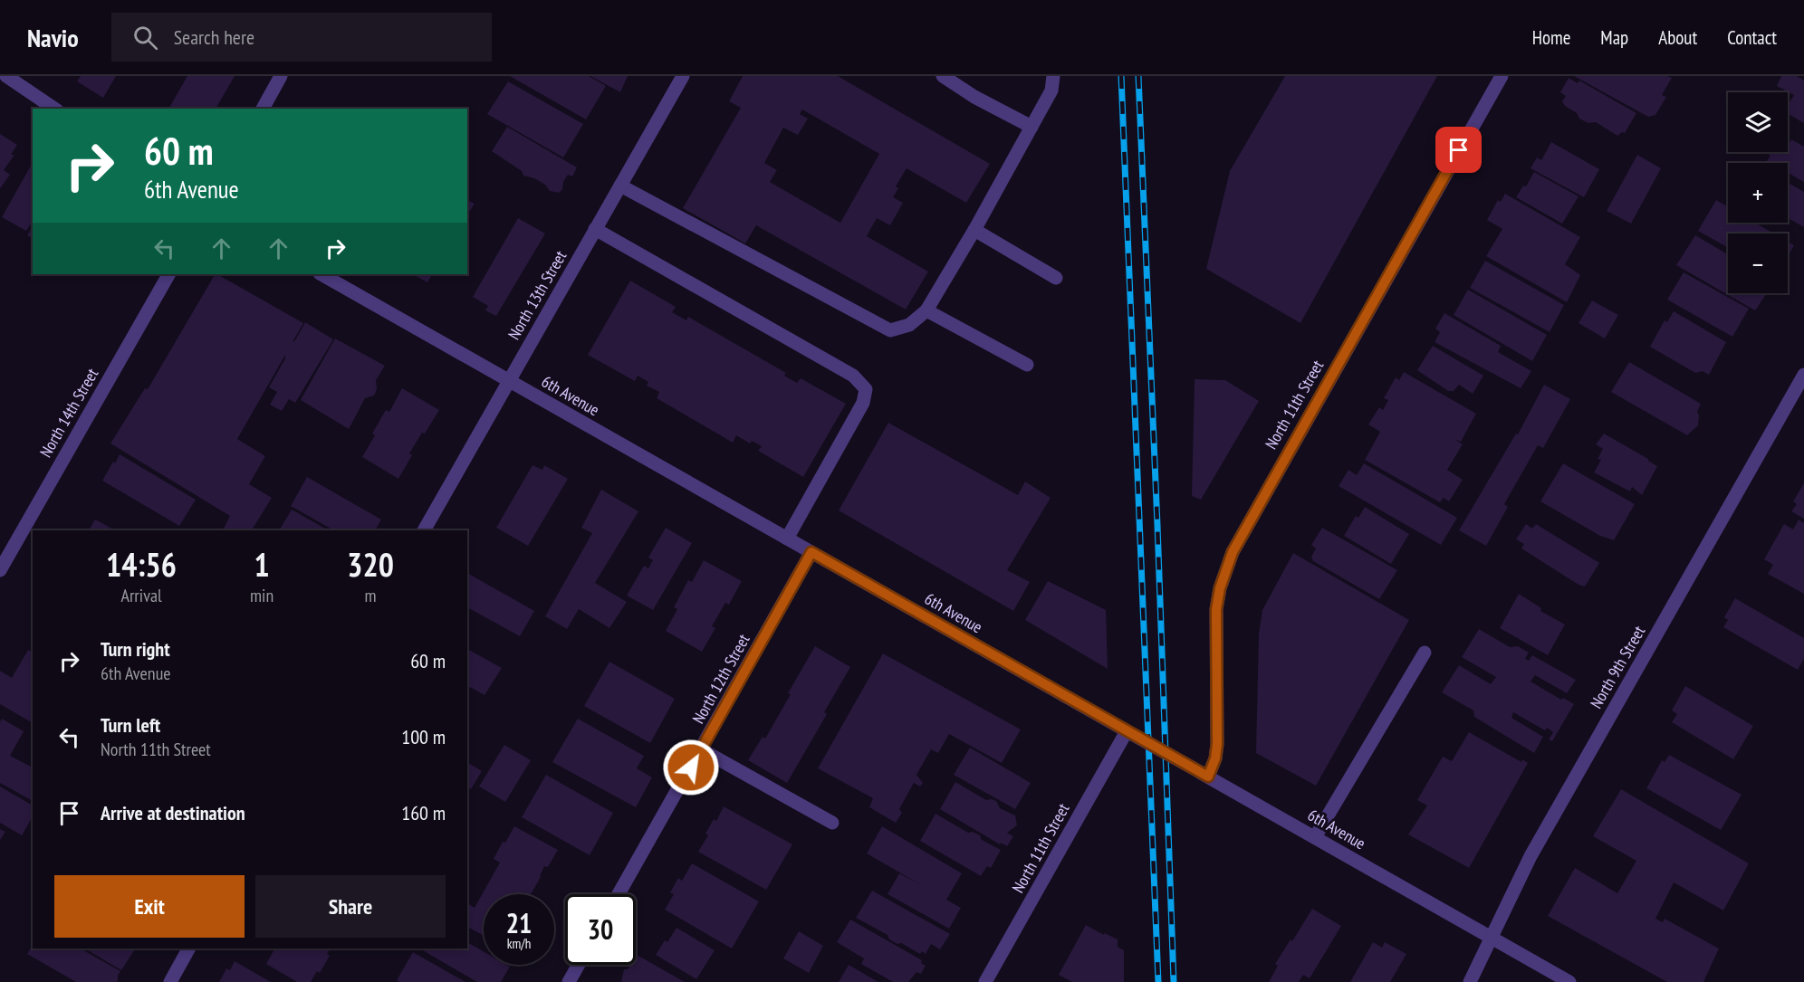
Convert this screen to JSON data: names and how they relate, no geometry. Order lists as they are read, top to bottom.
{
  "streets": {
    "street": [
      "North 13th Street",
      "6th Avenue",
      "North 11th Street",
      "North 14th Street",
      "North 9th Street",
      "North 12th Street"
    ]
  },
  "crossings": [
    ["North 13th Street", "6th Avenue"],
    ["6th Avenue", "North 11th Street"],
    ["6th Avenue", "North 9th Street"],
    ["6th Avenue", "North 12th Street"]
  ],
  "page": {
    "header": "Navio",
    "search": "Search here",
    "nav": [
      "Home",
      "Map",
      "About",
      "Contact"
    ],
    "map_buttons": ["+", "−"],
    "turn": ["60 m", "6th Avenue"],
    "eta": [
      "14:56",
      "Arrival",
      "1",
      "min",
      "320",
      "m"
    ],
    "list": [
      {
        "name": "Turn right",
        "note": "6th Avenue",
        "value": "60 m"
      },
      {
        "name": "Turn left",
        "note": "North 11th Street",
        "value": "100 m"
      },
      {
        "name": "Arrive at destination",
        "value": "160 m"
      }
    ],
    "buttons": ["Exit", "Share"],
    "speed": "21 km/h",
    "limit": "30"
  }
}
